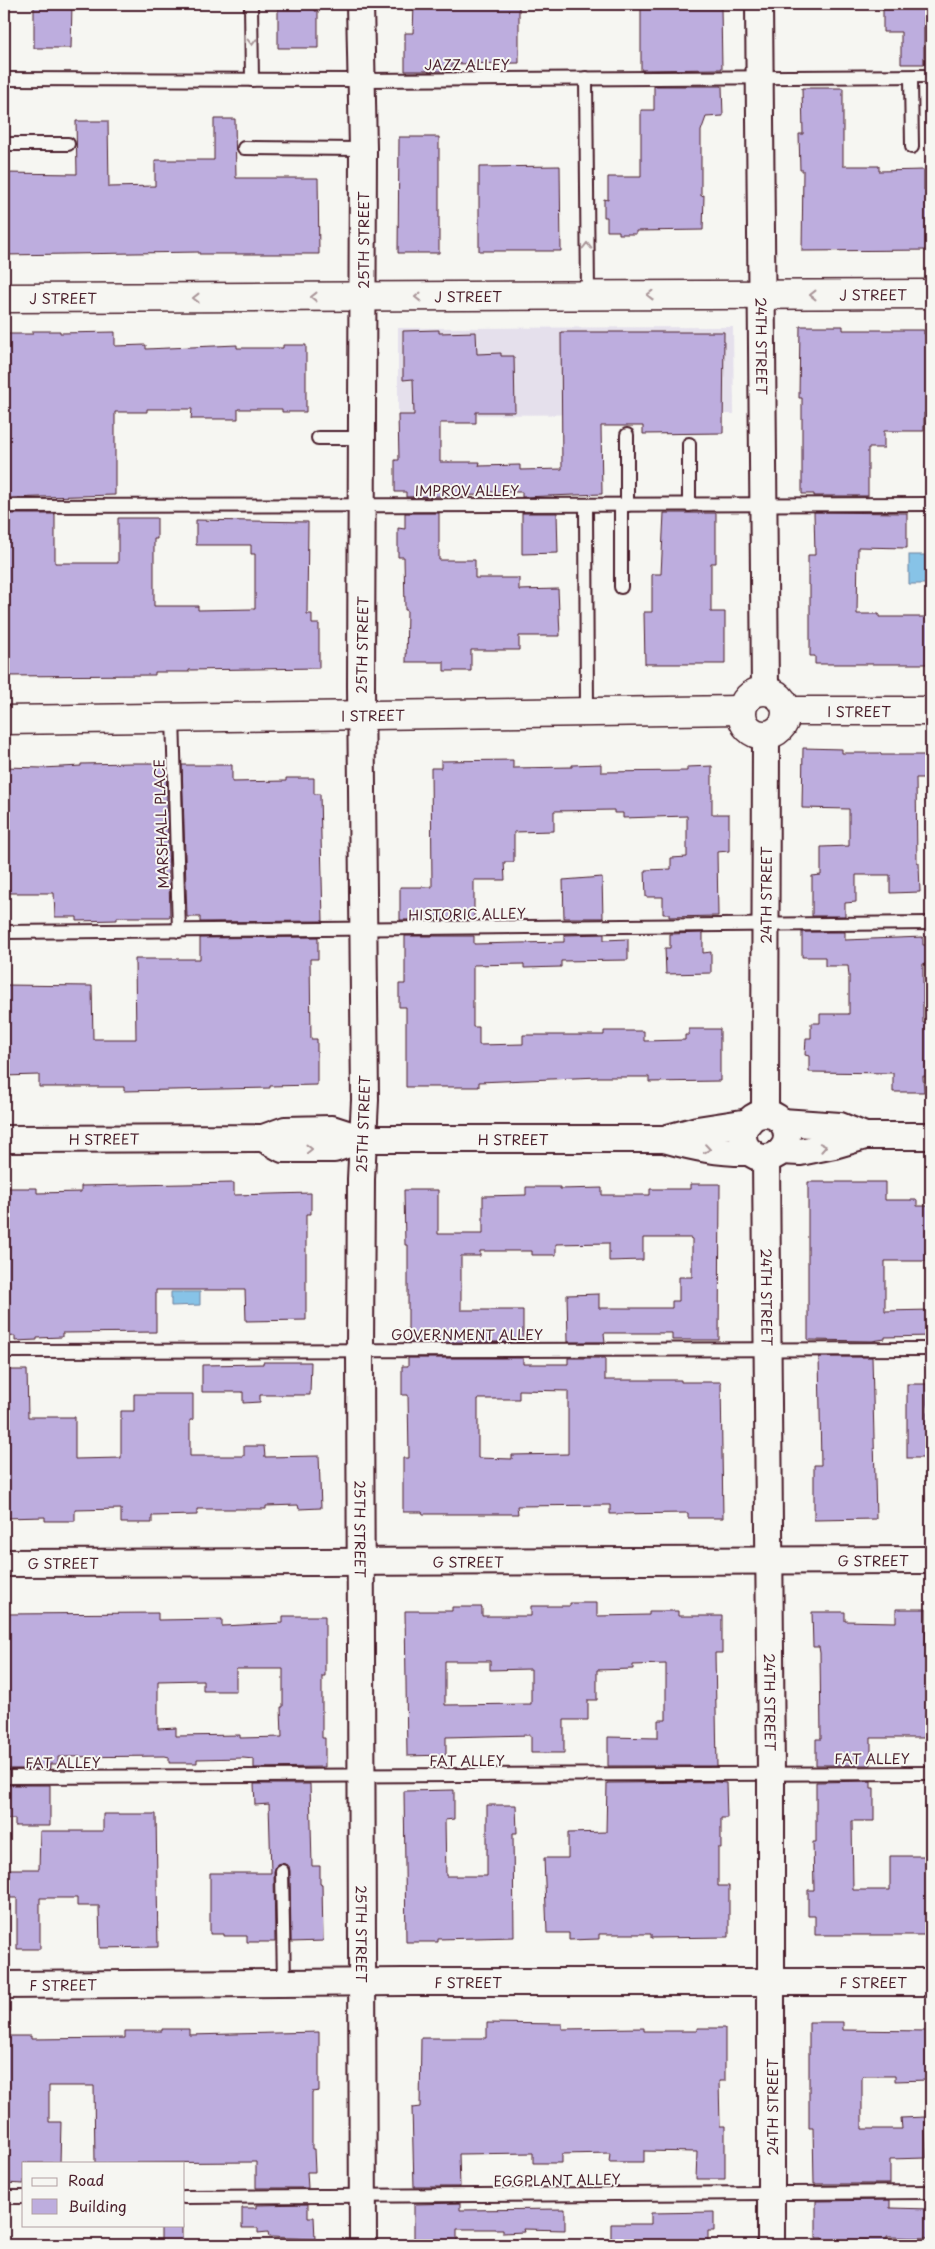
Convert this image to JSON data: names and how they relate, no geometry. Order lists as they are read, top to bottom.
{
  "streets": {
    "street": [
      "25TH STREET",
      "J STREET",
      "24TH STREET",
      "I STREET",
      "H STREET",
      "G STREET",
      "F STREET"
    ],
    "lane": [
      "JAZZ ALLEY",
      "IMPROV ALLEY",
      "MARSHALL PLACE",
      "HISTORIC ALLEY",
      "GOVERNMENT ALLEY",
      "FAT ALLEY",
      "EGGPLANT ALLEY"
    ]
  },
  "crossings": [
    ["JAZZ ALLEY", "25TH STREET"],
    ["JAZZ ALLEY", "24TH STREET"],
    ["25TH STREET", "J STREET"],
    ["25TH STREET", "IMPROV ALLEY"],
    ["25TH STREET", "I STREET"],
    ["25TH STREET", "HISTORIC ALLEY"],
    ["25TH STREET", "H STREET"],
    ["25TH STREET", "GOVERNMENT ALLEY"],
    ["25TH STREET", "G STREET"],
    ["25TH STREET", "FAT ALLEY"],
    ["25TH STREET", "F STREET"],
    ["25TH STREET", "EGGPLANT ALLEY"],
    ["J STREET", "24TH STREET"],
    ["24TH STREET", "IMPROV ALLEY"],
    ["24TH STREET", "I STREET"],
    ["24TH STREET", "HISTORIC ALLEY"],
    ["24TH STREET", "H STREET"],
    ["24TH STREET", "GOVERNMENT ALLEY"],
    ["24TH STREET", "G STREET"],
    ["24TH STREET", "FAT ALLEY"],
    ["24TH STREET", "F STREET"],
    ["24TH STREET", "EGGPLANT ALLEY"],
    ["I STREET", "MARSHALL PLACE"],
    ["MARSHALL PLACE", "HISTORIC ALLEY"]
  ],
  "one_way": ["J STREET"],
  "legend": ["Road", "Building"]
}
